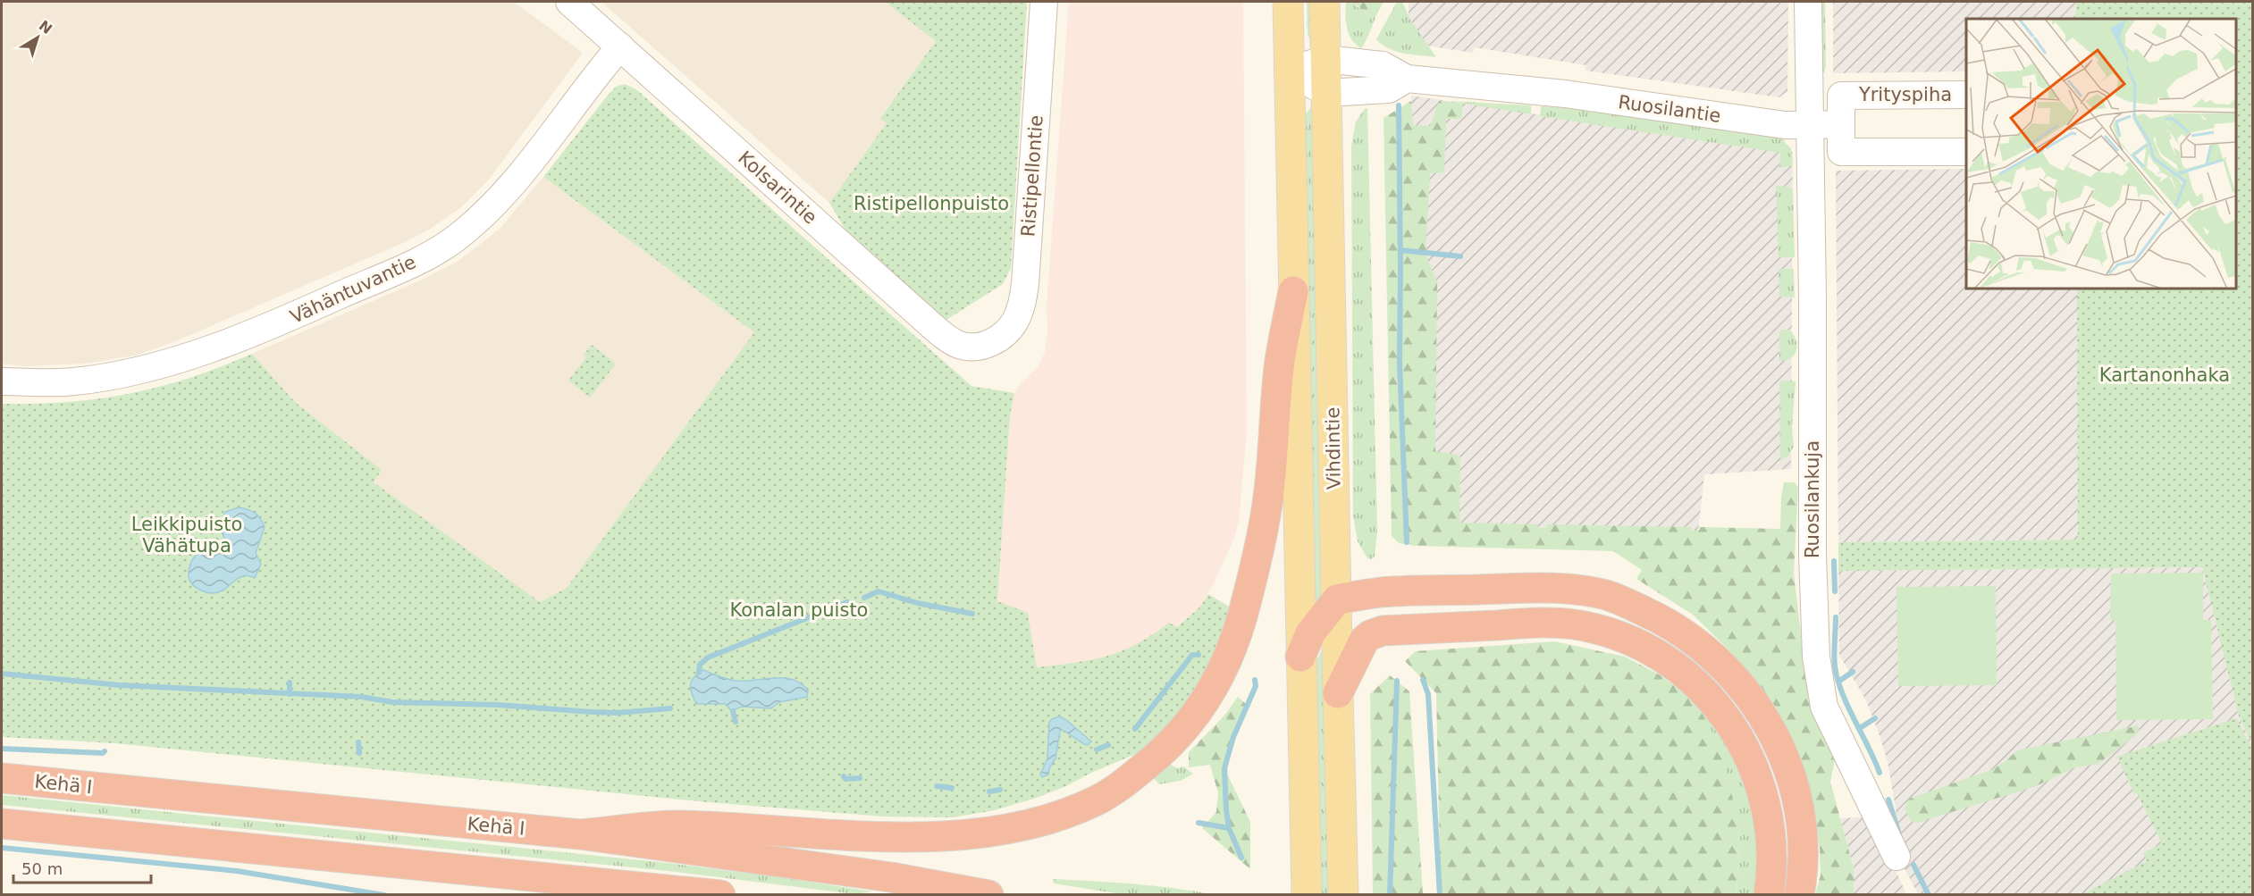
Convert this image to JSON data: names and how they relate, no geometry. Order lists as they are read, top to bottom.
{
  "streets": {
    "highway": ["Kehä I"],
    "main road": ["Vihdintie"],
    "street": [
      "Yrityspiha",
      "Ruosilantie",
      "Ristipellontie",
      "Kolsarintie",
      "Vähäntuvantie",
      "Ruosilankuja"
    ]
  },
  "crossings": [
    ["Yrityspiha", "Ruosilantie"],
    ["Yrityspiha", "Ruosilankuja"],
    ["Ruosilantie", "Vihdintie"],
    ["Ruosilantie", "Ruosilankuja"],
    ["Ristipellontie", "Kolsarintie"],
    ["Kolsarintie", "Vähäntuvantie"]
  ],
  "parks": [
    "Ristipellonpuisto",
    "Kartanonhaka",
    "Leikkipuisto Vähätupa",
    "Konalan puisto"
  ],
  "scale_bar": "50 m",
  "north": "top right"
}
